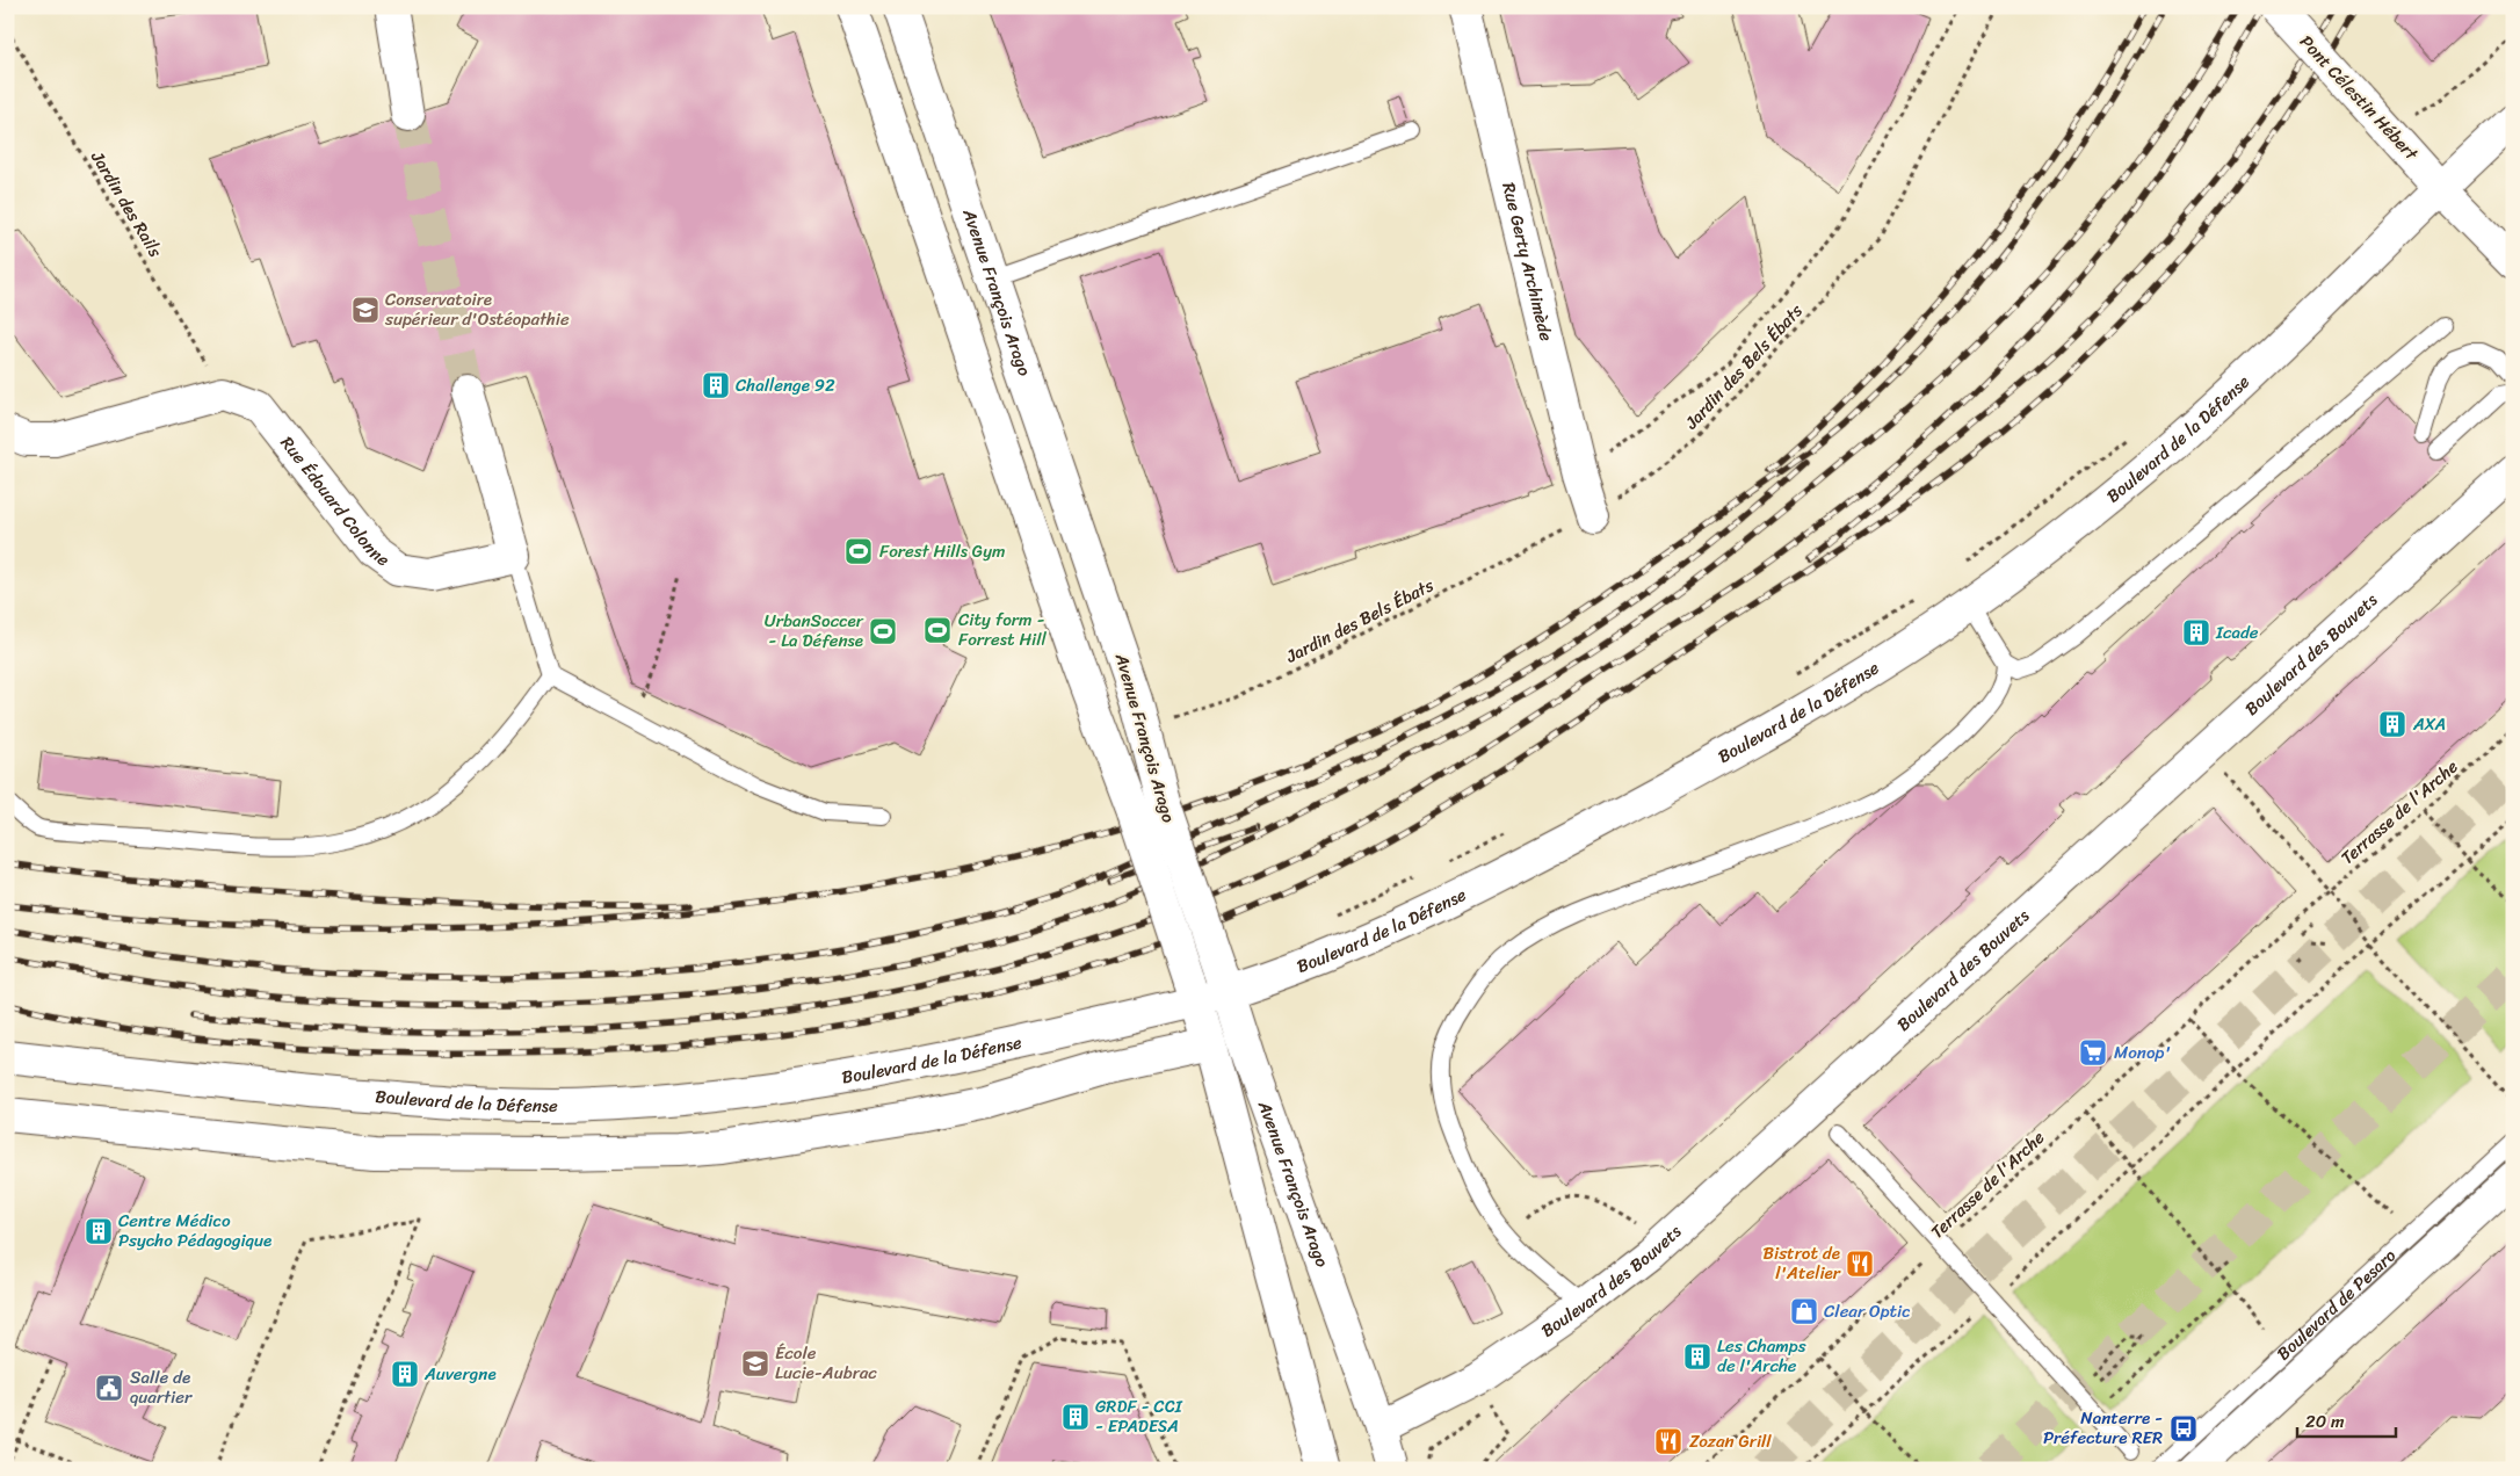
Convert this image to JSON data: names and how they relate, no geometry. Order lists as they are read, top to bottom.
{
  "streets": {
    "main road": [
      "Pont Célestin Hébert",
      "Rue Gerty Archimède",
      "Avenue François Arago",
      "Boulevard de la Défense",
      "Rue Édouard Colonne",
      "Boulevard des Bouvets",
      "Boulevard de Pesaro"
    ],
    "path": ["Jardin des Rails", "Jardin des Bels Ébats", "Terrasse de l'Arche"]
  },
  "crossings": [
    ["Pont Célestin Hébert", "Boulevard de la Défense"],
    ["Jardin des Rails", "Rue Édouard Colonne"],
    ["Rue Gerty Archimède", "Jardin des Bels Ébats"],
    ["Avenue François Arago", "Boulevard de la Défense"],
    ["Avenue François Arago", "Boulevard des Bouvets"]
  ],
  "places": {
    "school or university": ["Conservatoire supérieur d'Ostéopathie", "École Lucie-Aubrac"],
    "building": [
      "Challenge 92",
      "Icade",
      "AXA",
      "Centre Médico Psycho Pédagogique",
      "Les Champs de l'Arche",
      "Auvergne",
      "GRDF - CCI - EPADESA"
    ],
    "sports": ["Forest Hills Gym", "City form - Forrest Hill", "UrbanSoccer - La Défense"],
    "supermarket": ["Monop'"],
    "restaurant": ["Bistrot de l'Atelier", "Zozan Grill"],
    "shop": ["Clear Optic"],
    "public building": ["Salle de quartier"],
    "bus stop": ["Nanterre - Préfecture RER"]
  },
  "scale_bar": "20 m"
}
